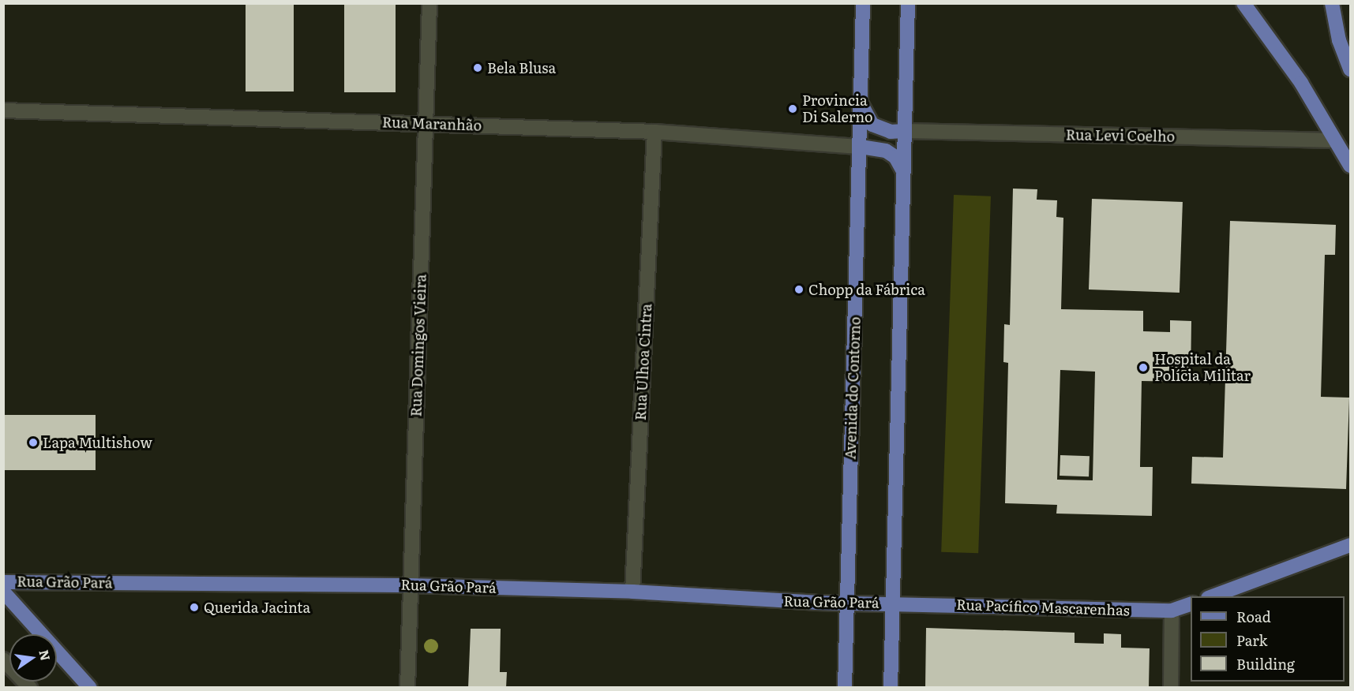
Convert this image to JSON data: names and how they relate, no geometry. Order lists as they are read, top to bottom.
{
  "streets": {
    "main road": ["Avenida do Contorno", "Rua Grão Pará", "Rua Pacífico Mascarenhas"],
    "street": [
      "Rua Maranhão",
      "Rua Levi Coelho",
      "Rua Domingos Vieira",
      "Rua Ulhoa Cintra"
    ]
  },
  "crossings": [
    ["Rua Maranhão", "Rua Domingos Vieira"],
    ["Rua Maranhão", "Rua Ulhoa Cintra"],
    ["Rua Maranhão", "Avenida do Contorno"],
    ["Rua Domingos Vieira", "Rua Grão Pará"],
    ["Rua Ulhoa Cintra", "Rua Grão Pará"],
    ["Avenida do Contorno", "Rua Grão Pará"],
    ["Rua Grão Pará", "Rua Pacífico Mascarenhas"]
  ],
  "places": [
    "Bela Blusa",
    "Provincia Di Salerno",
    "Chopp da Fábrica",
    "Hospital da Polícia Militar",
    "Lapa Multishow",
    "Querida Jacinta"
  ],
  "legend": ["Road", "Park", "Building"],
  "north": "right"
}
